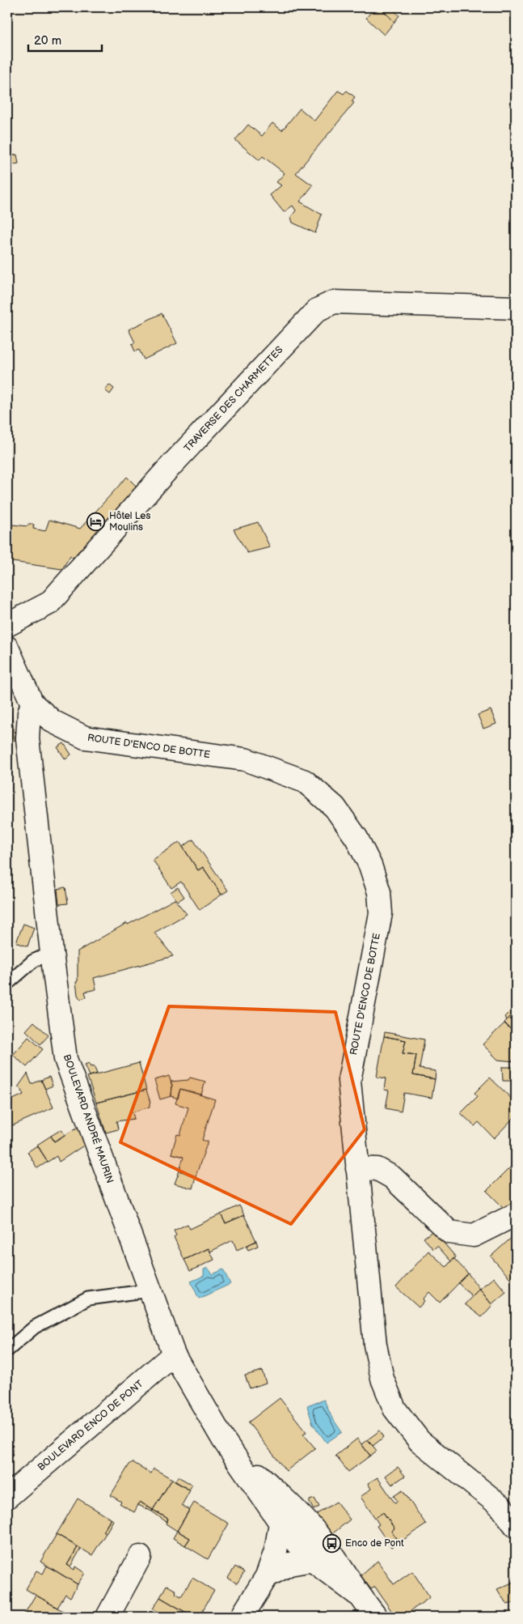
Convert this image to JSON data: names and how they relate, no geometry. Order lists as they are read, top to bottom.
{
  "streets": {
    "street": [
      "TRAVERSE DES CHARMETTES",
      "ROUTE D'ENCO DE BOTTE",
      "BOULEVARD ANDRÉ MAURIN",
      "BOULEVARD ENCO DE PONT"
    ]
  },
  "crossings": [
    ["ROUTE D'ENCO DE BOTTE", "BOULEVARD ANDRÉ MAURIN"],
    ["BOULEVARD ANDRÉ MAURIN", "BOULEVARD ENCO DE PONT"]
  ],
  "places": {
    "hotel": ["Hôtel Les Moulins"],
    "bus stop": ["Enco de Pont"]
  },
  "scale_bar": "20 m"
}
